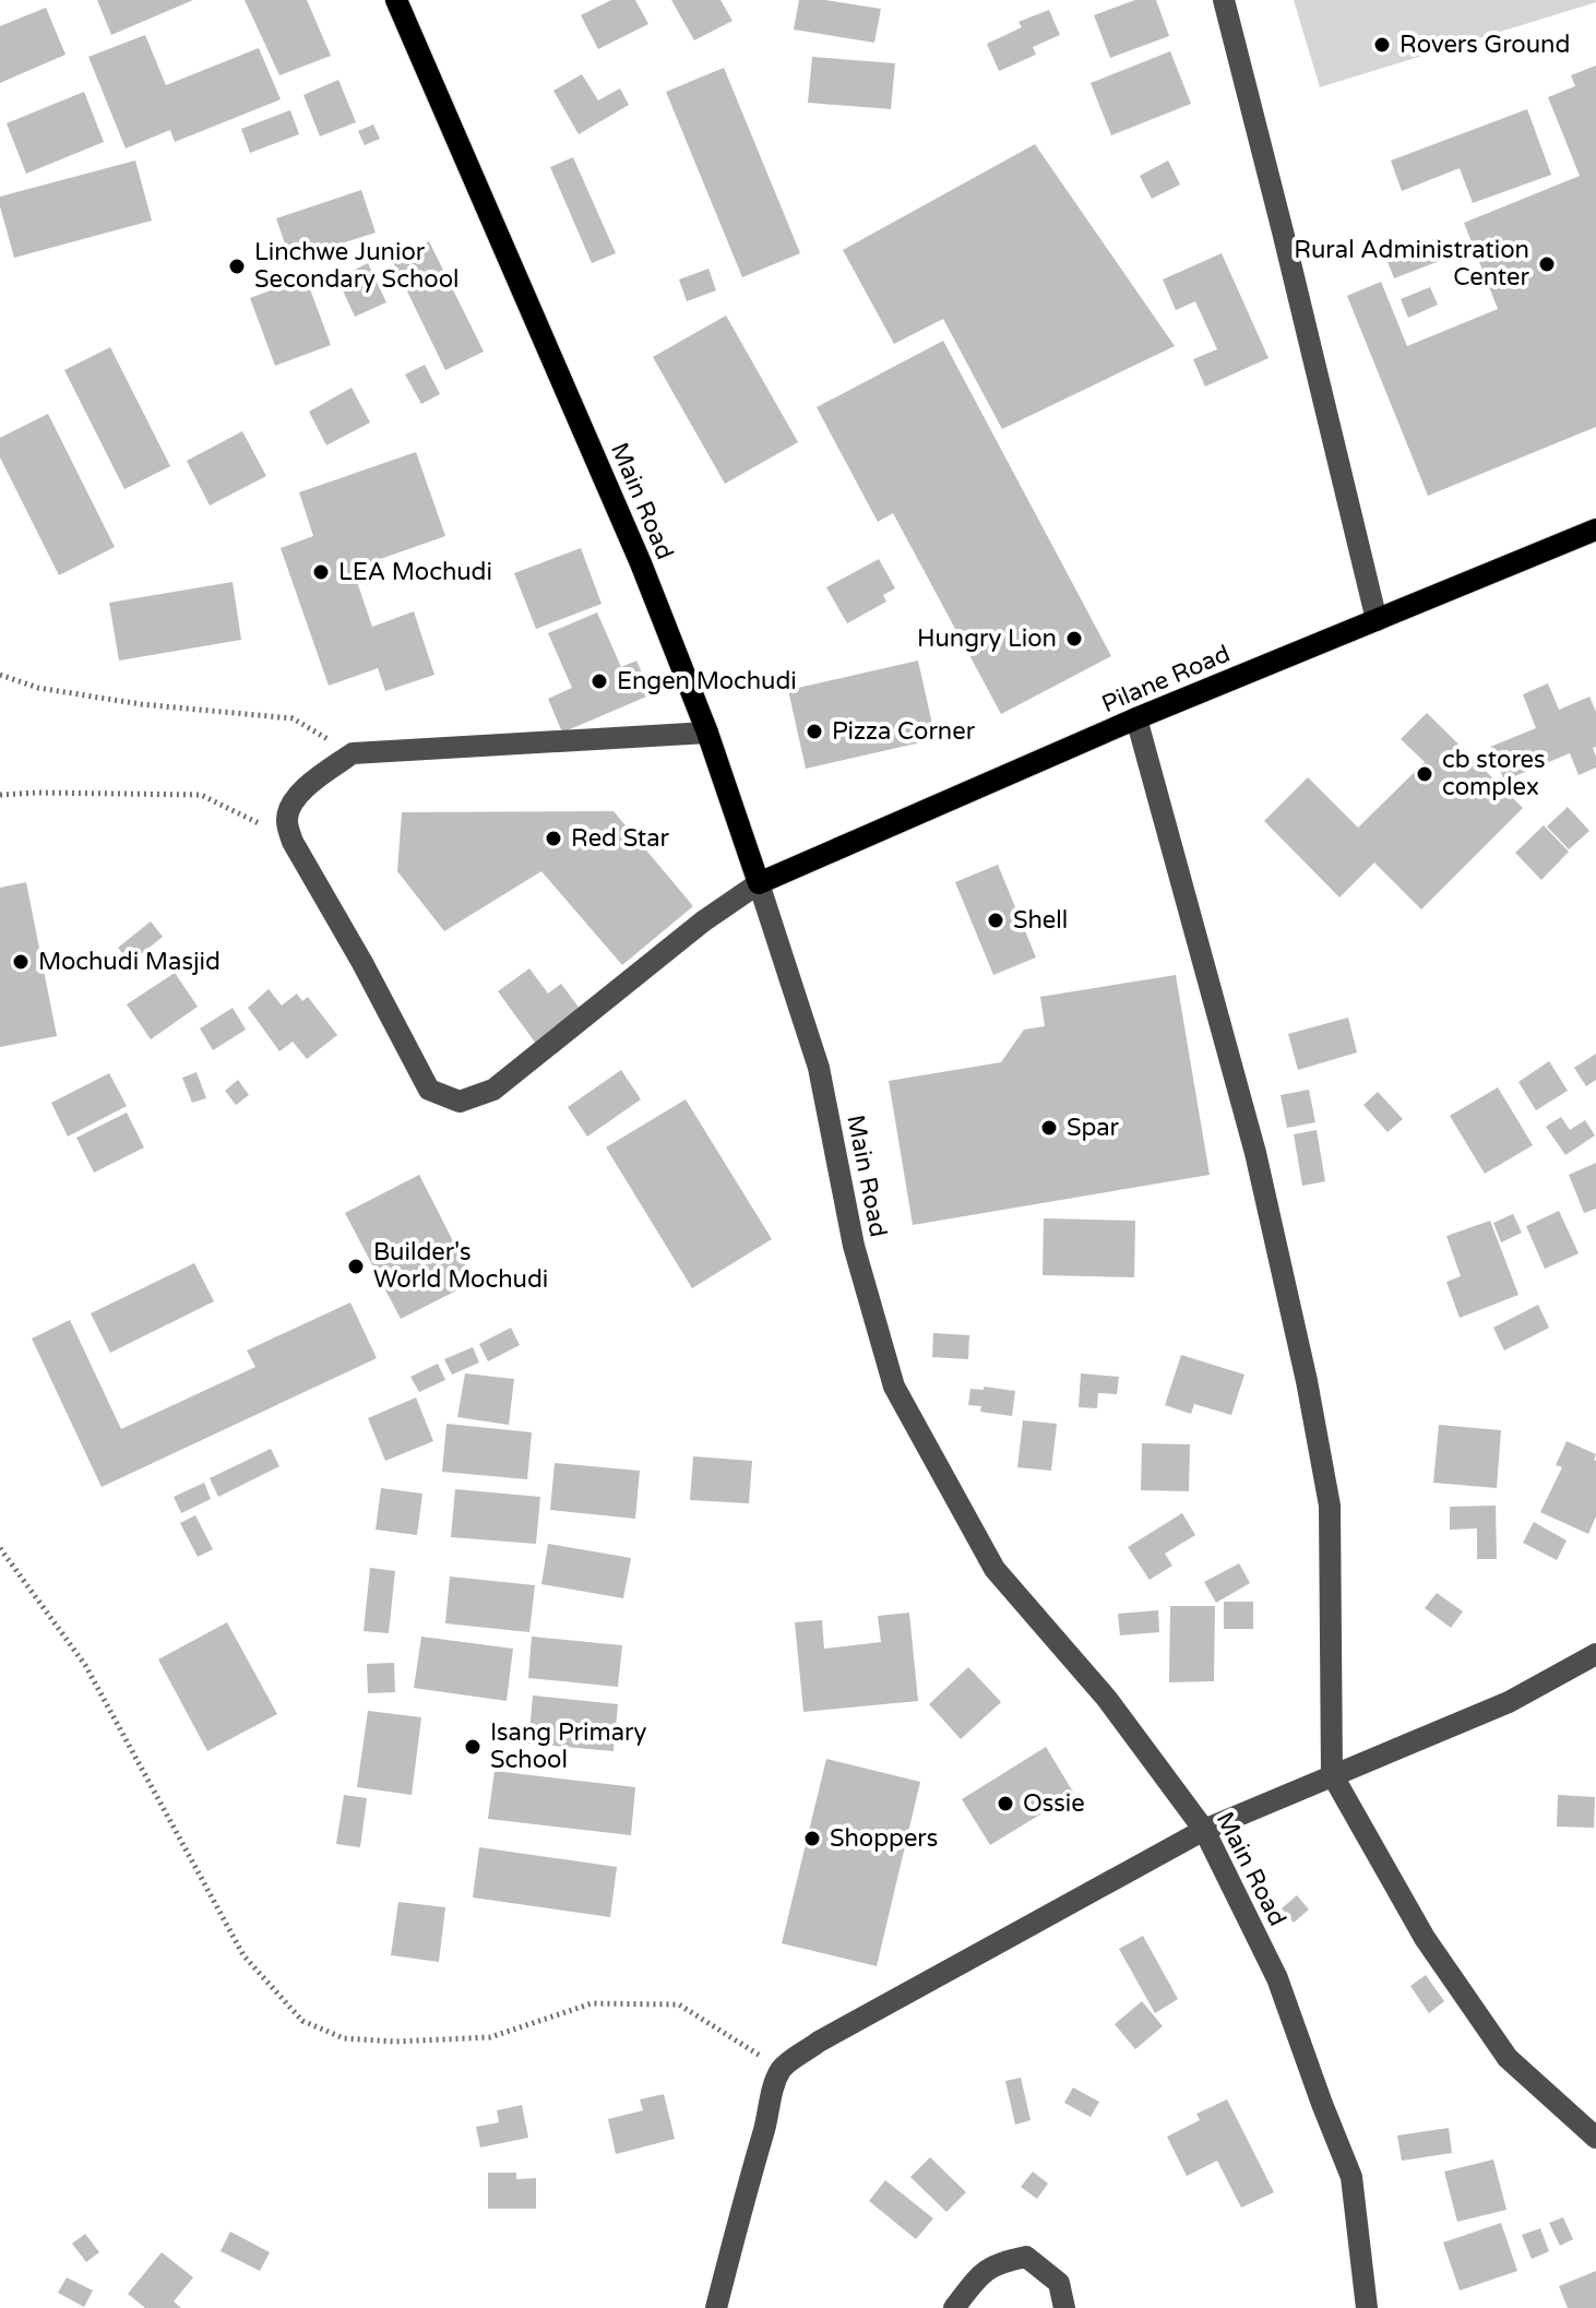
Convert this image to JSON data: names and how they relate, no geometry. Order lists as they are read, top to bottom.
{
  "streets": {
    "main road": ["Main Road", "Pilane Road"]
  },
  "crossings": [
    ["Main Road", "Pilane Road"]
  ],
  "places": [
    "Rovers Ground",
    "Rural Administration Center",
    "Linchwe Junior Secondary School",
    "LEA Mochudi",
    "Hungry Lion",
    "Engen Mochudi",
    "Pizza Corner",
    "cb stores complex",
    "Red Star",
    "Shell",
    "Mochudi Masjid",
    "Spar",
    "Builder's World Mochudi",
    "Isang Primary School",
    "Ossie",
    "Shoppers"
  ]
}
